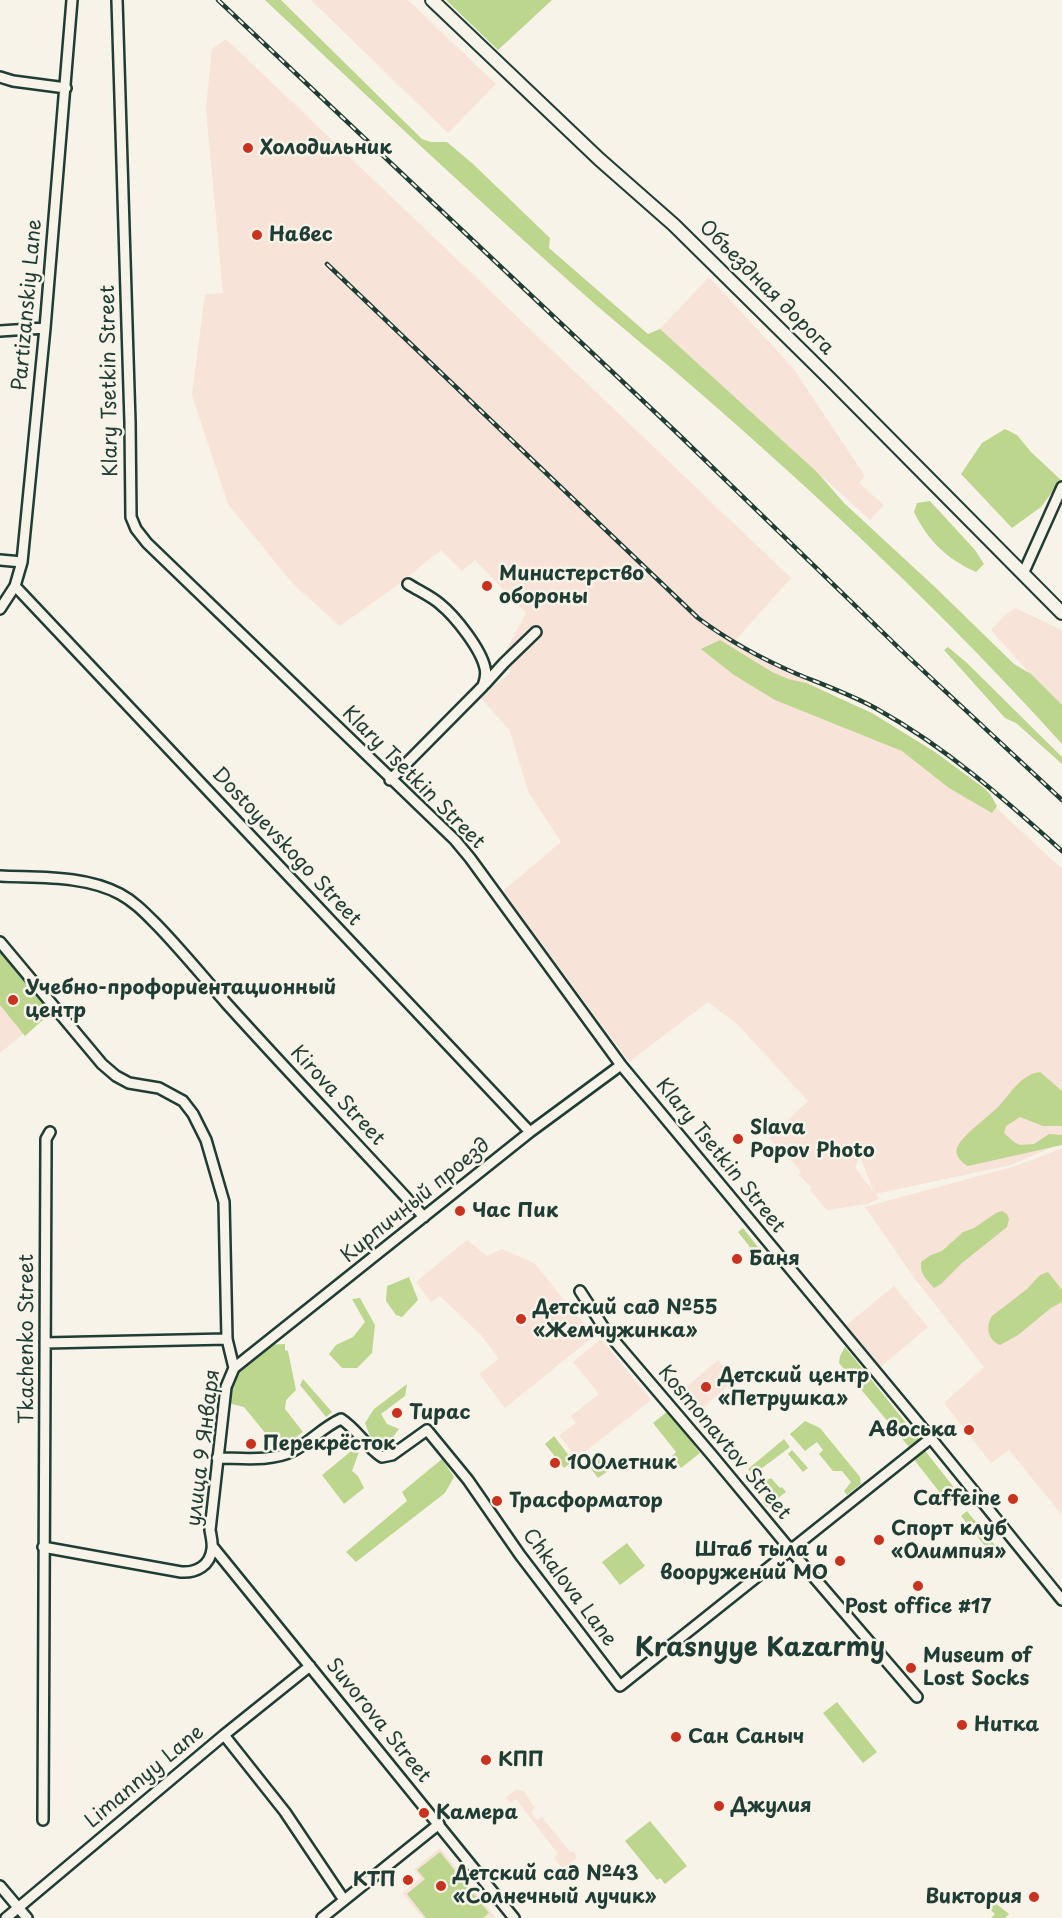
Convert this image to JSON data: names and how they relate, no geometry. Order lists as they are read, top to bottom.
{
  "streets": {
    "main road": ["Объездная дорога"],
    "street": [
      "Partizanskiy Lane",
      "Klary Tsetkin Street",
      "Dostoyevskogo Street",
      "Kirova Street",
      "Кирпичный проезд",
      "Tkachenko Street",
      "Kosmonavtov Street",
      "улица 9 Января",
      "Chkalova Lane",
      "Suvorova Street",
      "Limannyy Lane"
    ]
  },
  "crossings": [
    ["Partizanskiy Lane", "Dostoyevskogo Street"],
    ["Klary Tsetkin Street", "Кирпичный проезд"],
    ["Klary Tsetkin Street", "Chkalova Lane"],
    ["Dostoyevskogo Street", "Кирпичный проезд"],
    ["Kirova Street", "Кирпичный проезд"],
    ["Кирпичный проезд", "улица 9 Января"],
    ["Tkachenko Street", "улица 9 Января"],
    ["Kosmonavtov Street", "Chkalova Lane"],
    ["улица 9 Января", "Chkalova Lane"],
    ["улица 9 Января", "Suvorova Street"],
    ["Suvorova Street", "Limannyy Lane"]
  ],
  "districts": ["Krasnyye Kazarmy"],
  "places": [
    "Холодильник",
    "Навес",
    "Министерство обороны",
    "Учебно-профориентационный центр",
    "Slava Popov Photo",
    "Час Пик",
    "Баня",
    "Детский сад №55 «Жемчужинка»",
    "Детский центр «Петрушка»",
    "Тирас",
    "Авоська",
    "Перекрёсток",
    "100летник",
    "Caffeine",
    "Трасформатор",
    "Спорт клуб «Олимпия»",
    "Штаб тыла и вооружений МО",
    "Post office #17",
    "Museum of Lost Socks",
    "Нитка",
    "Сан Саныч",
    "КПП",
    "Джулия",
    "Камера",
    "КТП",
    "Детский сад №43 «Солнечный лучик»",
    "Виктория"
  ]
}
